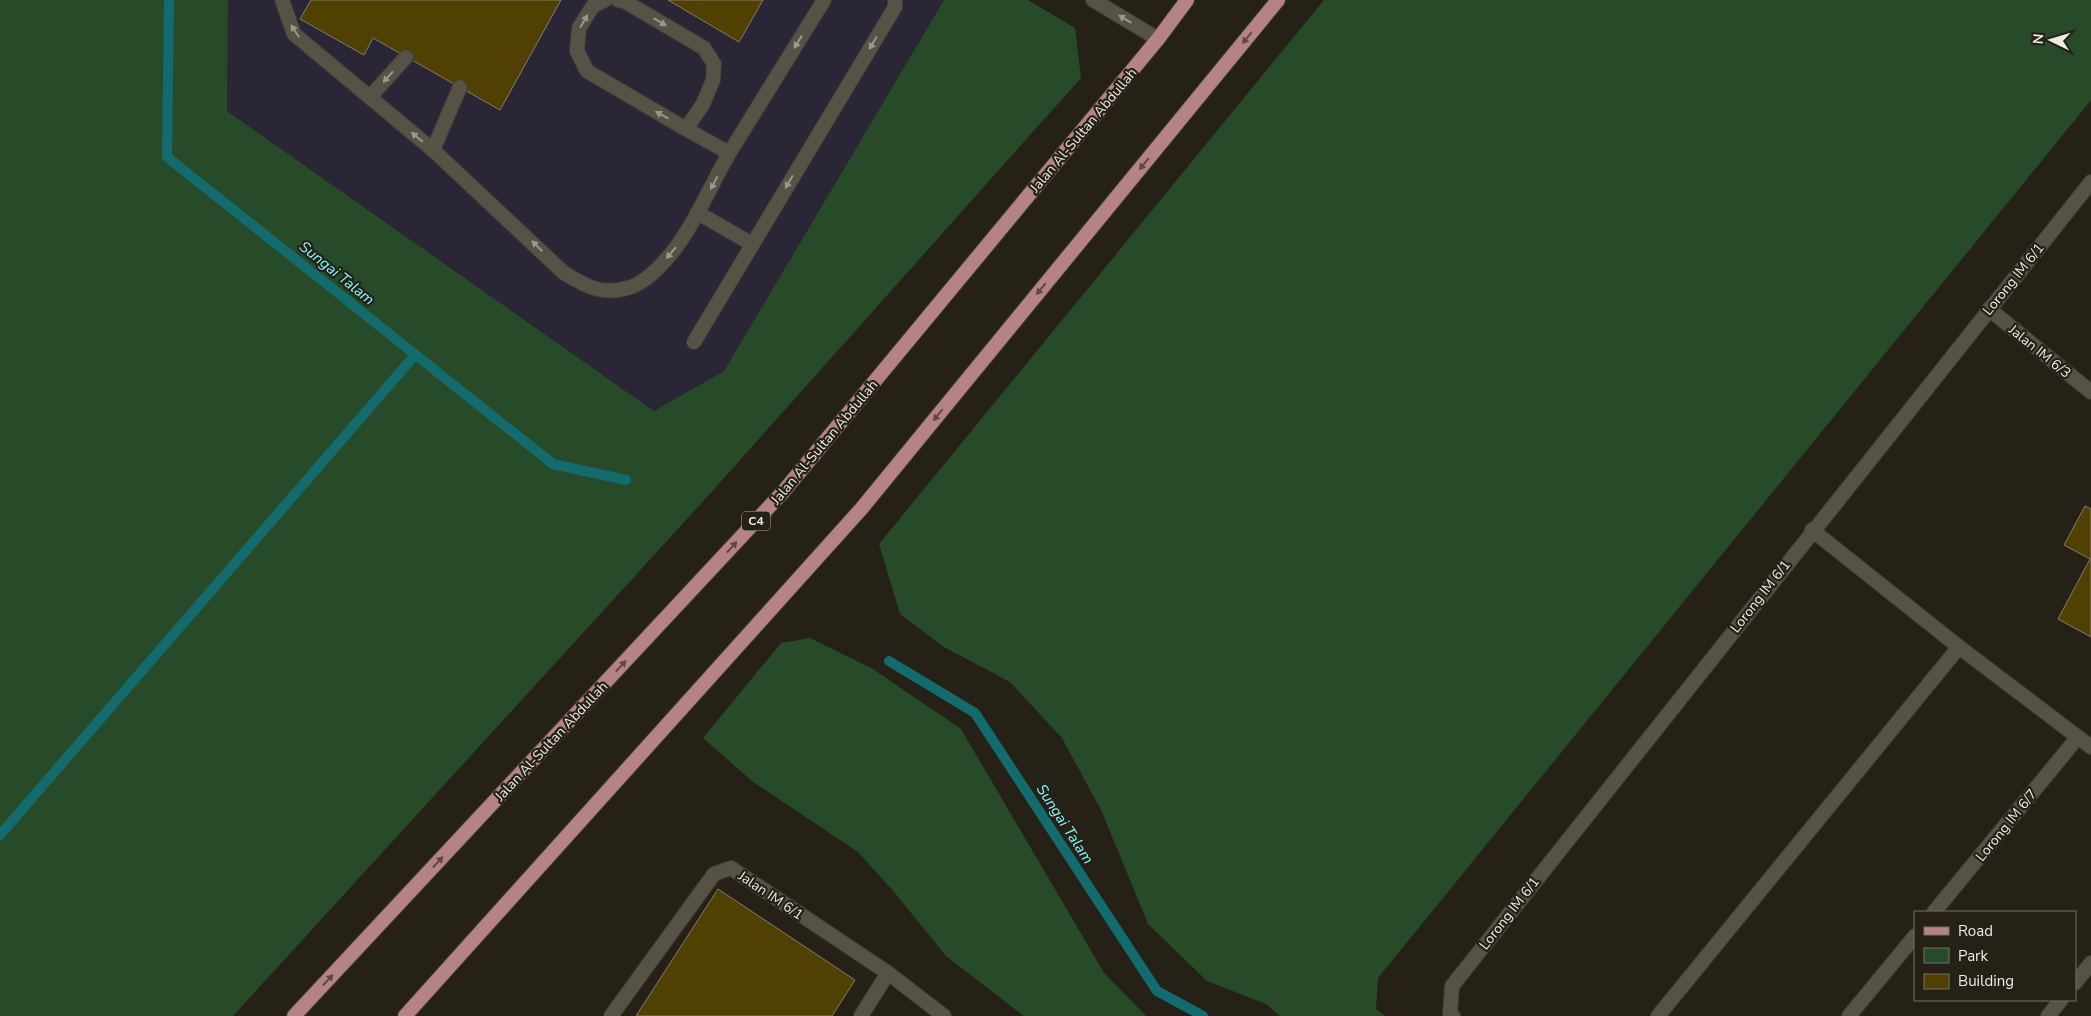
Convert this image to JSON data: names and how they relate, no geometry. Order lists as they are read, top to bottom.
{
  "streets": {
    "main road": ["Jalan Al-Sultan Abdullah", "C4"],
    "street": [
      "Lorong IM 6/1",
      "Jalan IM 6/3",
      "Lorong IM 6/7",
      "Jalan IM 6/1"
    ]
  },
  "crossings": [
    ["Lorong IM 6/1", "Jalan IM 6/3"]
  ],
  "water": ["Sungai Talam"],
  "legend": ["Road", "Park", "Building"],
  "north": "left"
}
